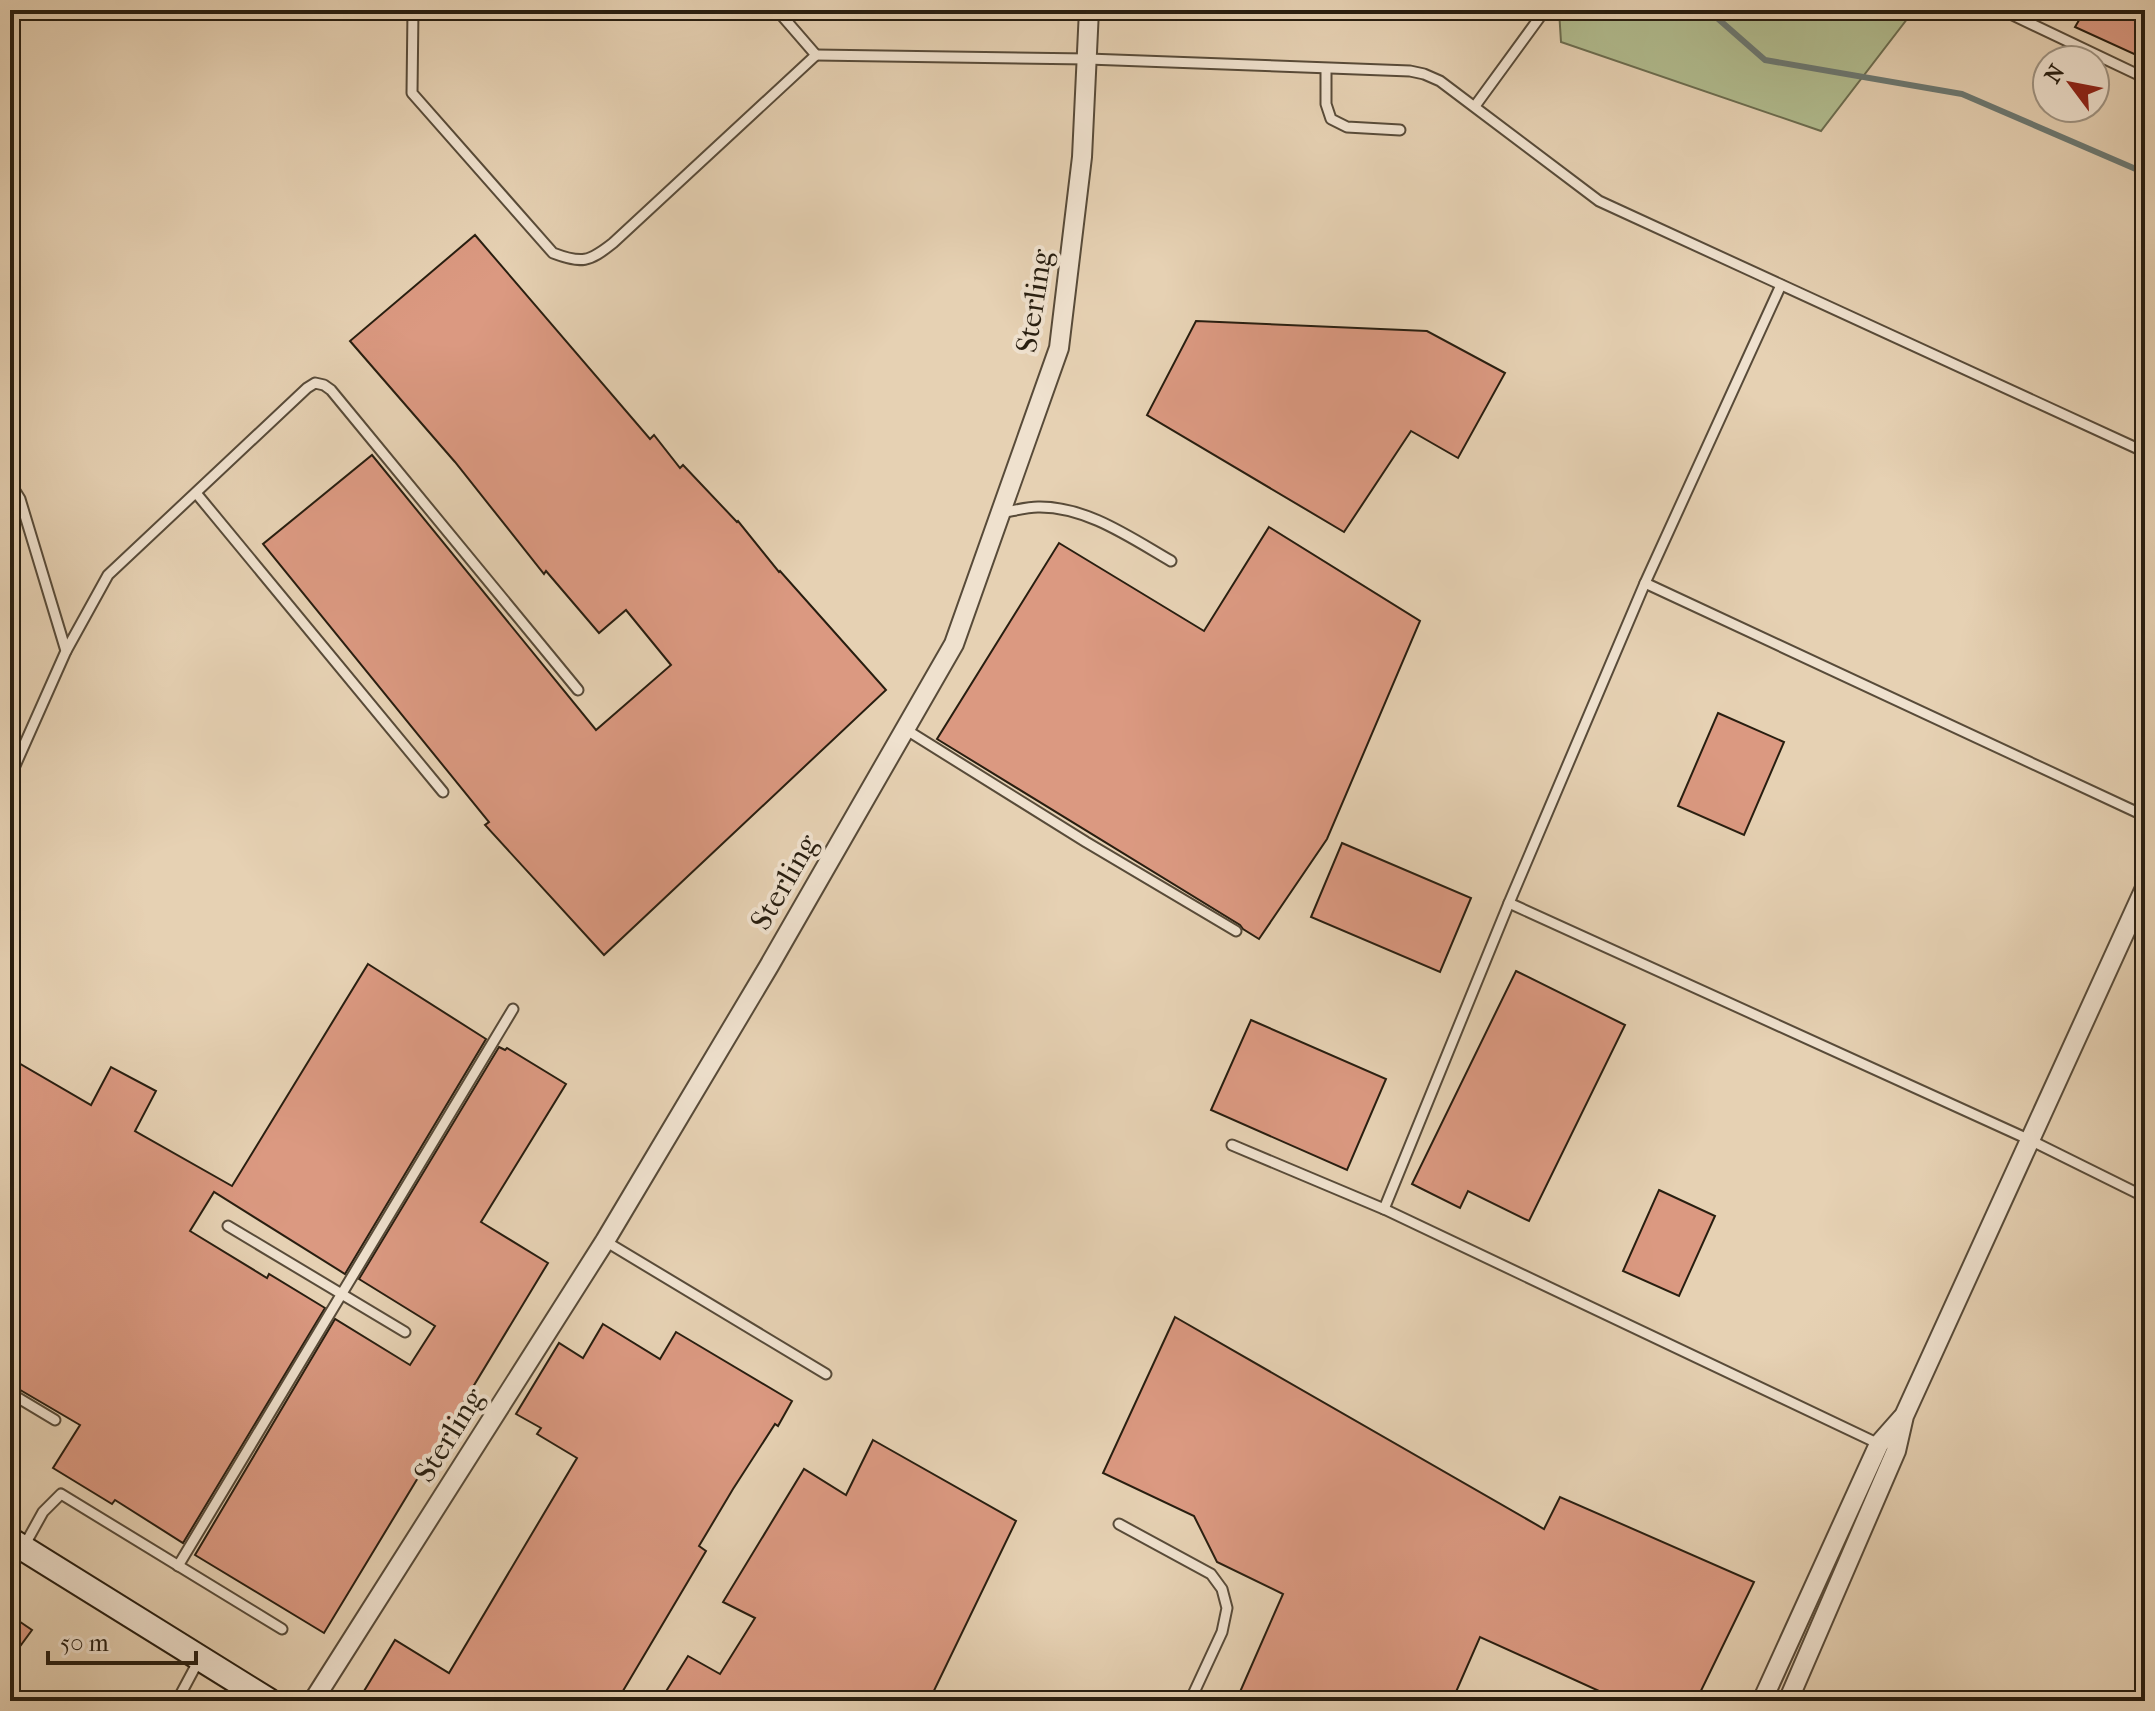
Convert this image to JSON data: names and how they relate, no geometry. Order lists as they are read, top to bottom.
{
  "streets": {
    "street": ["Sterling"]
  },
  "scale_bar": "50 m",
  "north": "top left"
}
